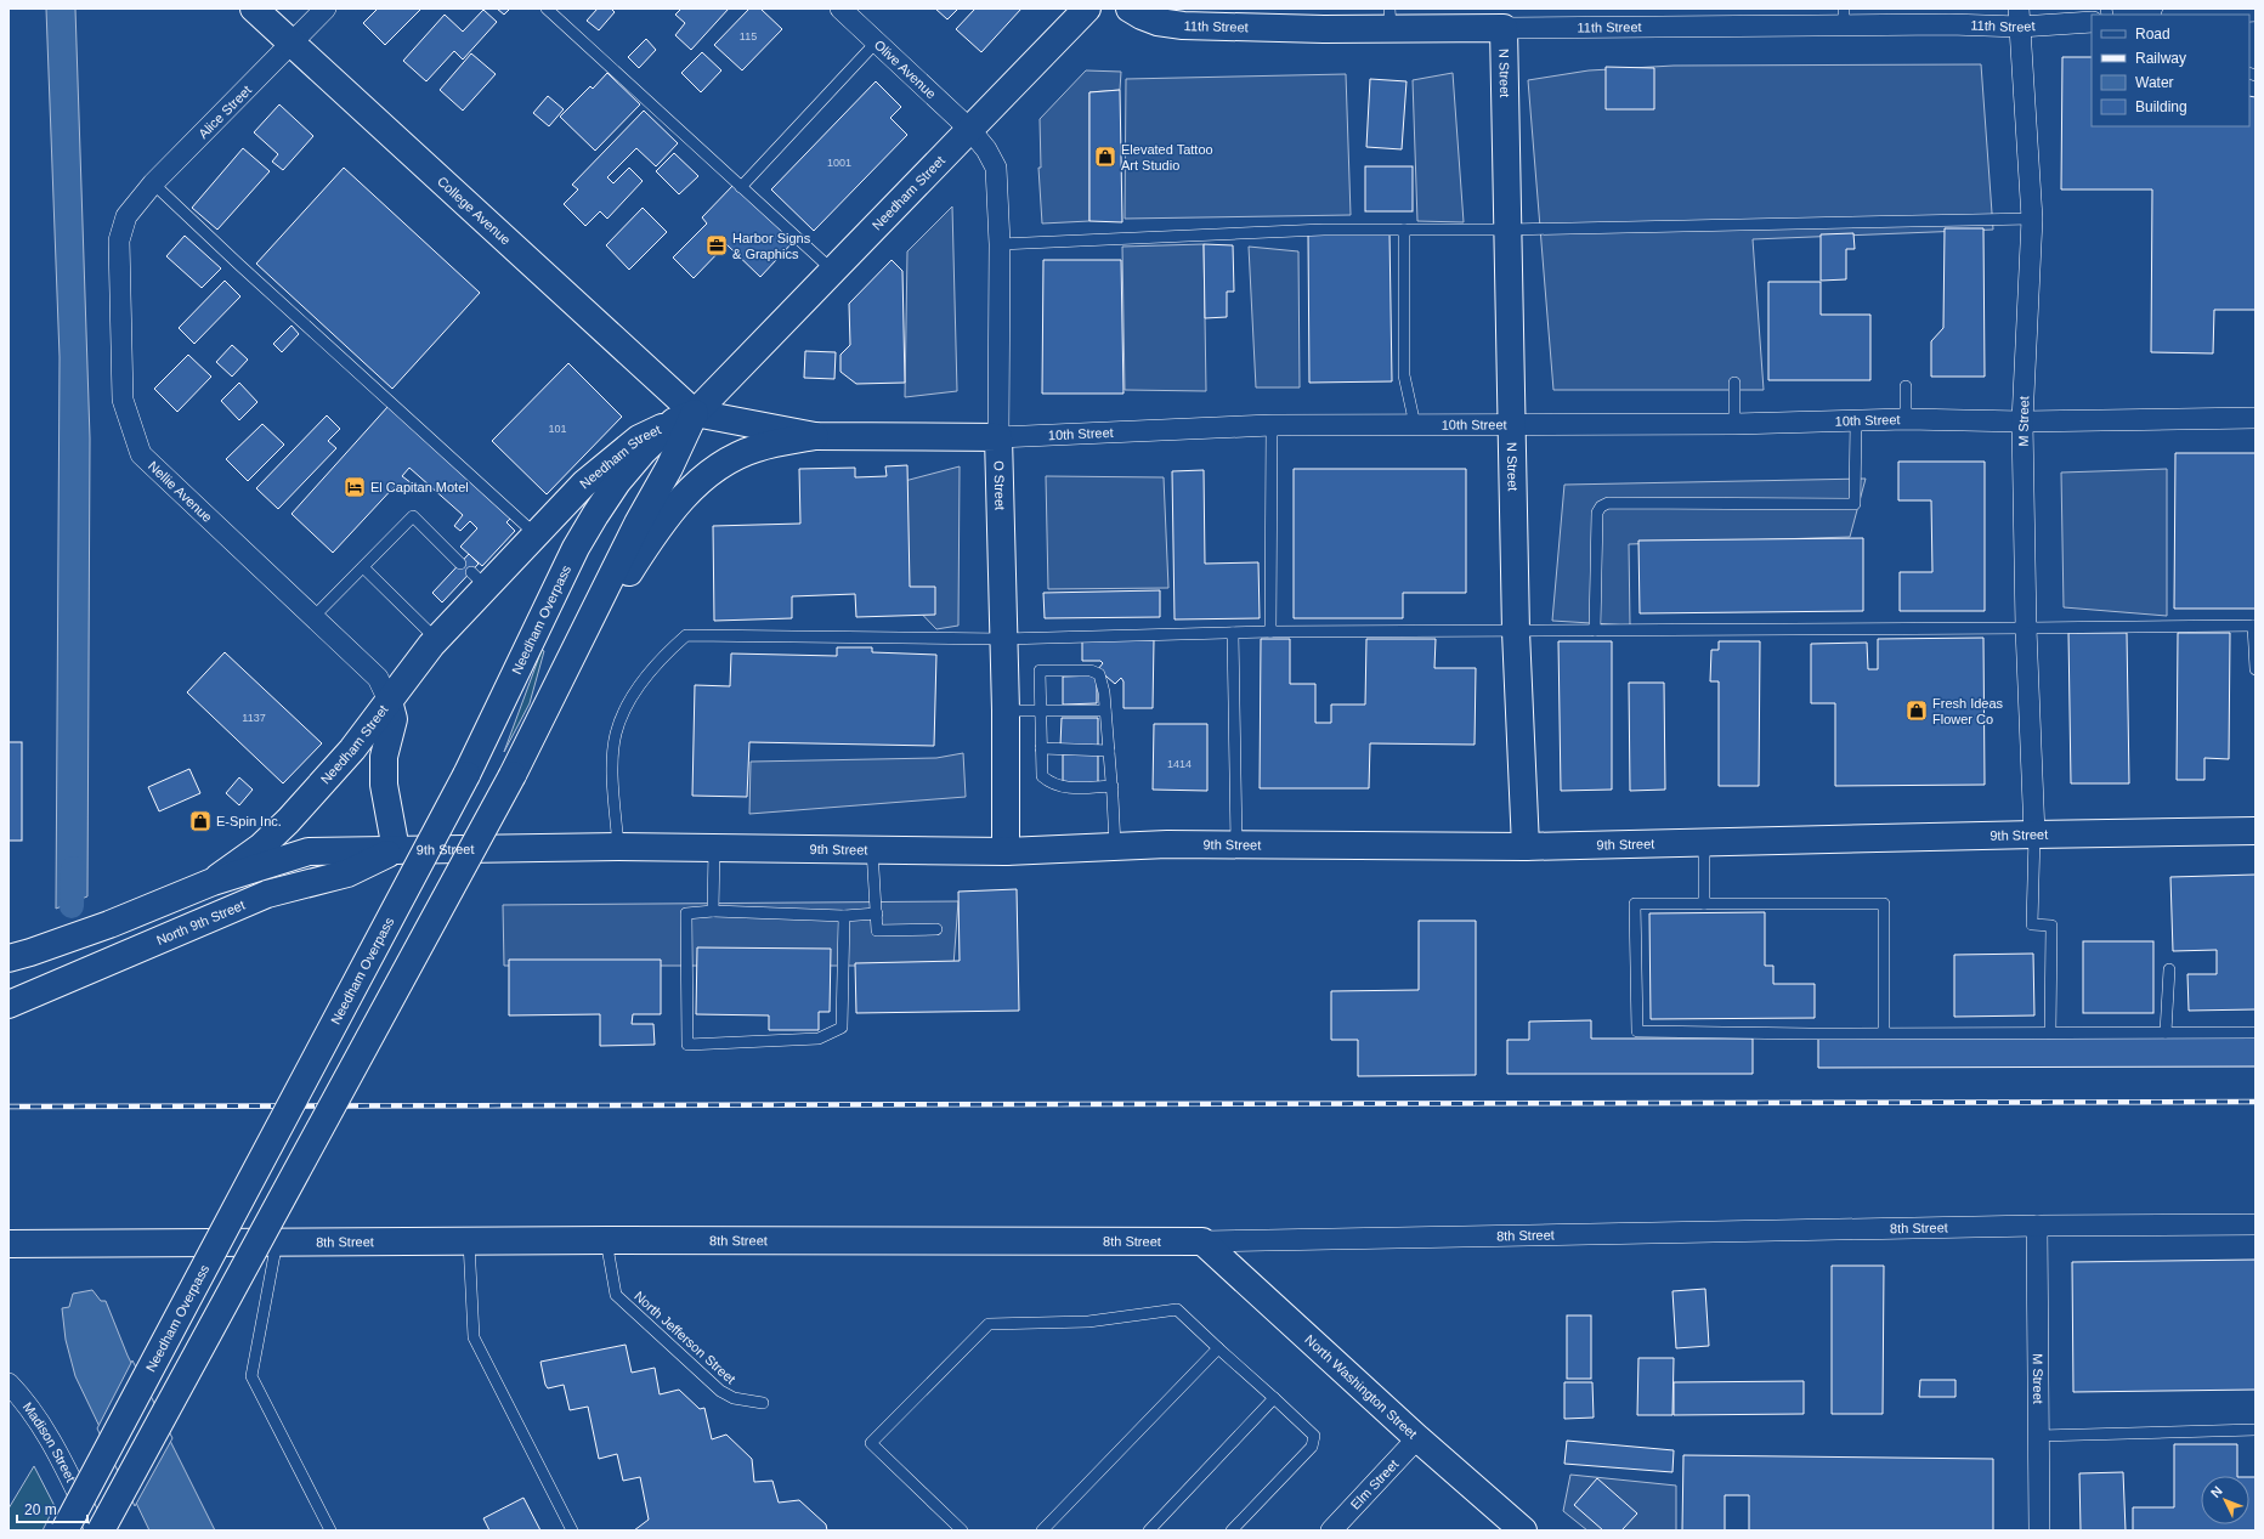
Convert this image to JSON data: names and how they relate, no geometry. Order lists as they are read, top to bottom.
{
  "streets": {
    "main road": [
      "11th Street",
      "N Street",
      "Needham Street",
      "College Avenue",
      "10th Street",
      "O Street",
      "Needham Overpass",
      "9th Street",
      "North 9th Street",
      "8th Street",
      "North Washington Street"
    ],
    "street": [
      "Olive Avenue",
      "Alice Street",
      "M Street",
      "Nellie Avenue",
      "Madison Street",
      "Elm Street"
    ],
    "lane": ["North Jefferson Street"]
  },
  "crossings": [
    ["11th Street", "N Street"],
    ["11th Street", "M Street"],
    ["Olive Avenue", "Needham Street"],
    ["Olive Avenue", "O Street"],
    ["N Street", "10th Street"],
    ["N Street", "9th Street"],
    ["Alice Street", "College Avenue"],
    ["Alice Street", "Nellie Avenue"],
    ["Needham Street", "College Avenue"],
    ["Needham Street", "10th Street"],
    ["Needham Street", "O Street"],
    ["Needham Street", "Nellie Avenue"],
    ["Needham Street", "Needham Overpass"],
    ["Needham Street", "9th Street"],
    ["College Avenue", "10th Street"],
    ["College Avenue", "Needham Overpass"],
    ["10th Street", "M Street"],
    ["10th Street", "O Street"],
    ["10th Street", "Needham Overpass"],
    ["M Street", "9th Street"],
    ["M Street", "8th Street"],
    ["O Street", "9th Street"],
    ["9th Street", "North 9th Street"],
    ["8th Street", "North Jefferson Street"],
    ["8th Street", "North Washington Street"],
    ["North Washington Street", "Elm Street"]
  ],
  "places": {
    "shop": ["Elevated Tattoo Art Studio", "Fresh Ideas Flower Co", "E-Spin Inc."],
    "office": ["Harbor Signs & Graphics"],
    "hotel": ["El Capitan Motel"]
  },
  "house_numbers": [
    "115",
    "1001",
    "101",
    "1137",
    "1414"
  ],
  "legend": [
    "Road",
    "Railway",
    "Water",
    "Building"
  ],
  "scale_bar": "20 m",
  "north": "top left"
}
